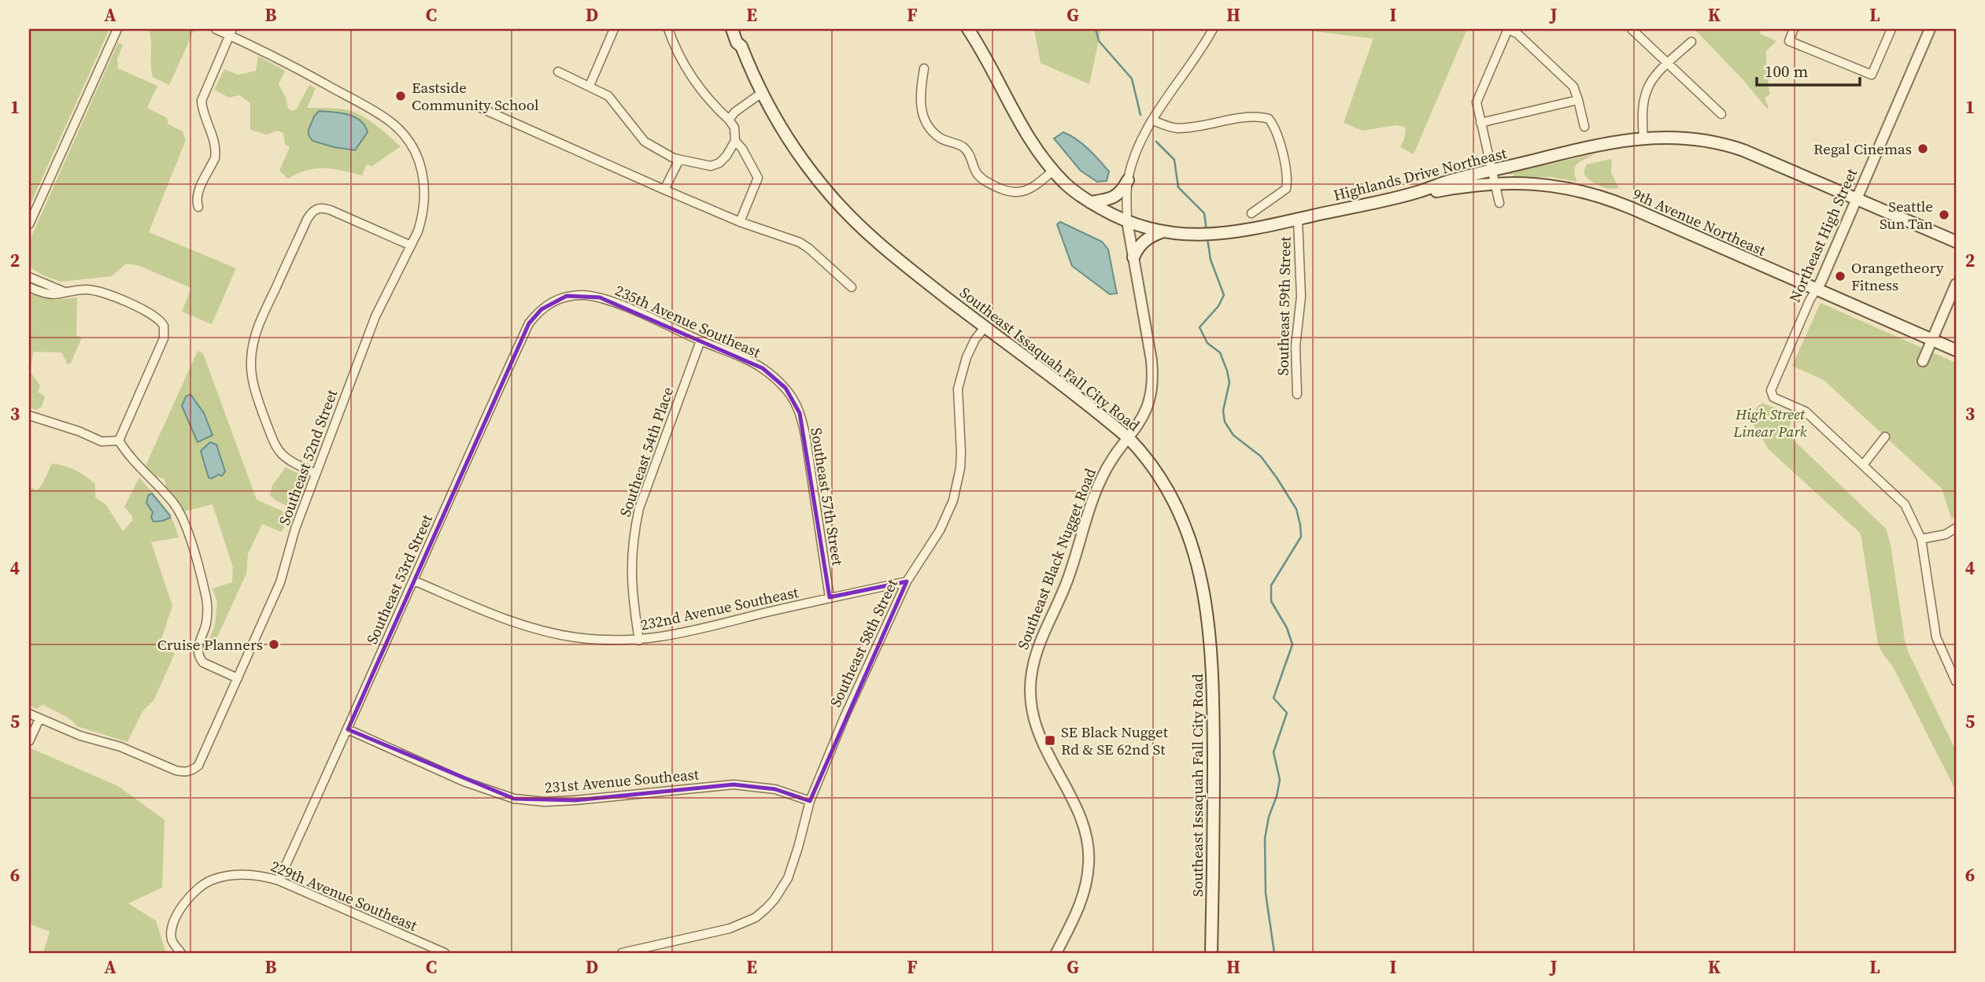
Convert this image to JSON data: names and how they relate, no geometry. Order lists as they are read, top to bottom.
{
  "streets": {
    "main road": ["Highlands Drive Northeast", "9th Avenue Northeast", "Southeast Issaquah Fall City Road"],
    "street": [
      "Northeast High Street",
      "Southeast 59th Street",
      "235th Avenue Southeast",
      "Southeast 54th Place",
      "Southeast 52nd Street",
      "Southeast 57th Street",
      "Southeast Black Nugget Road",
      "Southeast 53rd Street",
      "232nd Avenue Southeast",
      "Southeast 58th Street",
      "231st Avenue Southeast",
      "229th Avenue Southeast"
    ]
  },
  "crossings": [
    ["Highlands Drive Northeast", "9th Avenue Northeast"],
    ["Highlands Drive Northeast", "Northeast High Street"],
    ["Highlands Drive Northeast", "Southeast 59th Street"],
    ["Highlands Drive Northeast", "Southeast Black Nugget Road"],
    ["9th Avenue Northeast", "Northeast High Street"],
    ["235th Avenue Southeast", "Southeast 54th Place"],
    ["235th Avenue Southeast", "Southeast 57th Street"],
    ["235th Avenue Southeast", "Southeast 53rd Street"],
    ["Southeast Issaquah Fall City Road", "Southeast Black Nugget Road"],
    ["Southeast Issaquah Fall City Road", "Southeast 58th Street"],
    ["Southeast 54th Place", "232nd Avenue Southeast"],
    ["Southeast 57th Street", "232nd Avenue Southeast"],
    ["Southeast 53rd Street", "232nd Avenue Southeast"],
    ["Southeast 53rd Street", "231st Avenue Southeast"],
    ["Southeast 53rd Street", "229th Avenue Southeast"],
    ["232nd Avenue Southeast", "Southeast 58th Street"],
    ["Southeast 58th Street", "231st Avenue Southeast"]
  ],
  "parks": ["High Street Linear Park"],
  "places": {
    "other": [
      "Eastside Community School",
      "Regal Cinemas",
      "Seattle Sun Tan",
      "Orangetheory Fitness",
      "Cruise Planners"
    ],
    "transit": ["SE Black Nugget Rd & SE 62nd St"]
  },
  "scale_bar": "100 m",
  "grid": {
    "columns": [
      "A",
      "B",
      "C",
      "D",
      "E",
      "F",
      "G",
      "H",
      "I",
      "J",
      "K",
      "L"
    ],
    "rows": [
      "1",
      "2",
      "3",
      "4",
      "5",
      "6"
    ]
  }
}
